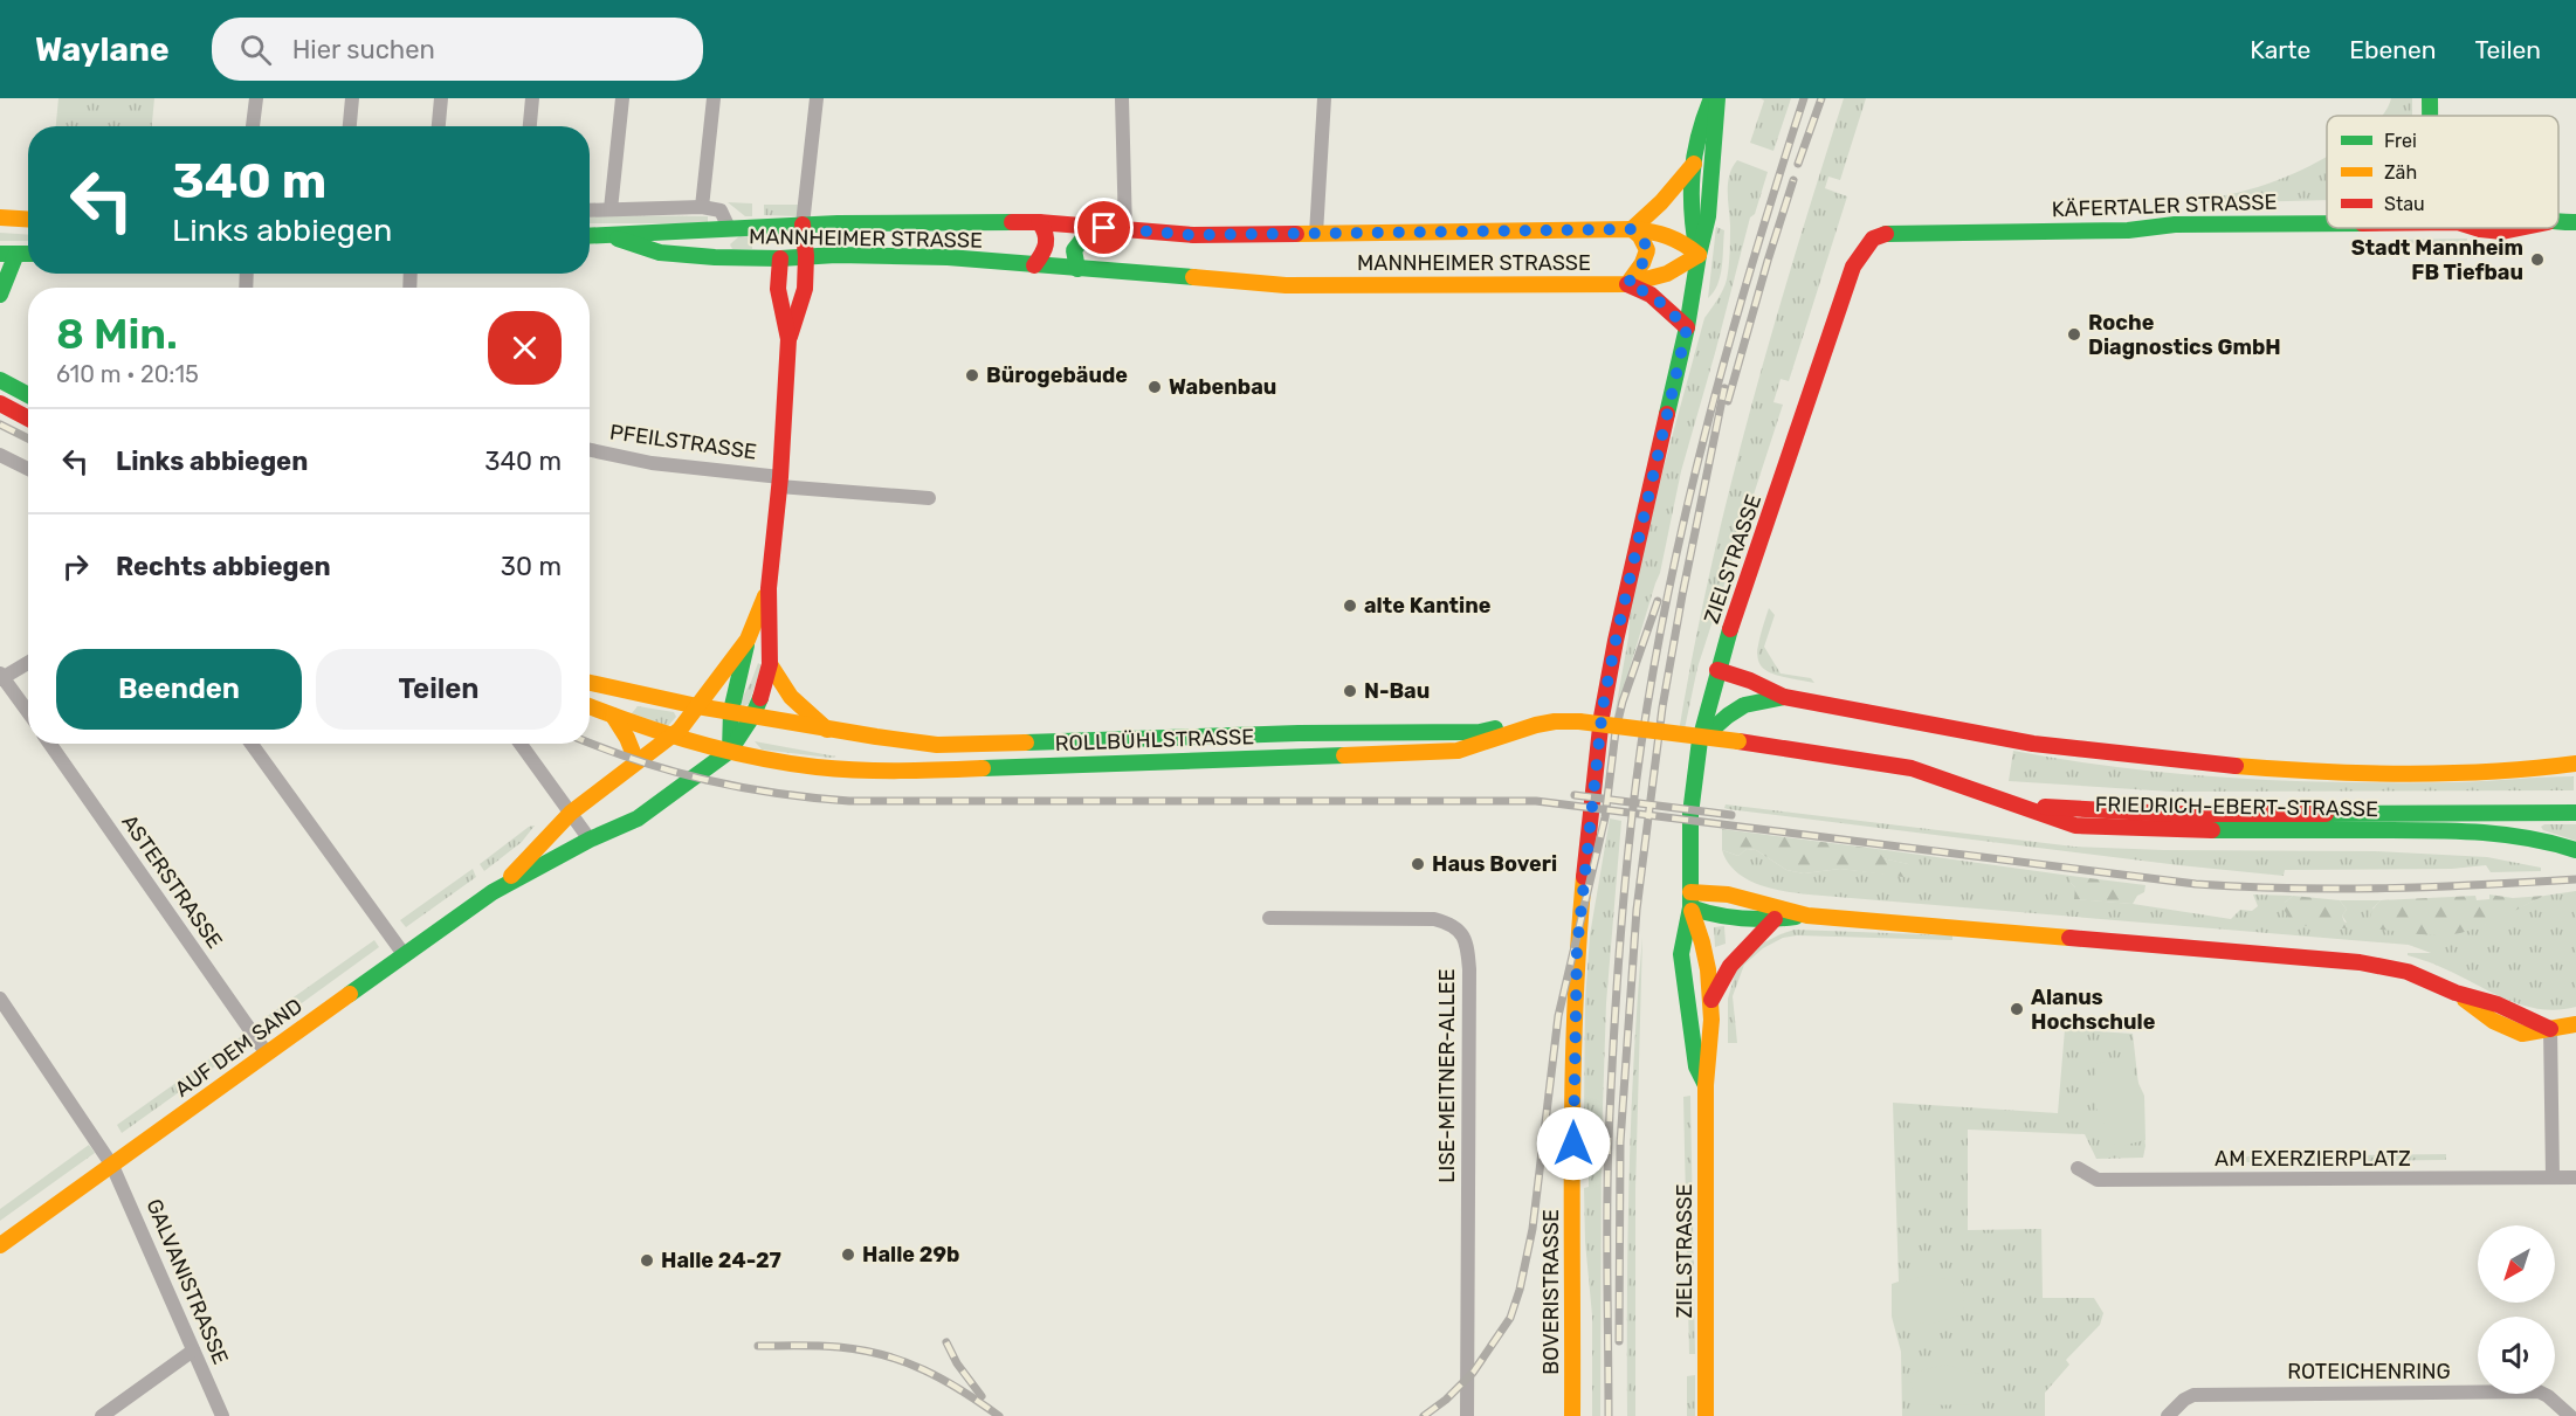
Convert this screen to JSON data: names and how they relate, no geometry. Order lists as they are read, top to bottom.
{
  "streets": {
    "main road": [
      "KÄFERTALER STRASSE",
      "MANNHEIMER STRASSE",
      "ZIELSTRASSE",
      "ROLLBÜHLSTRASSE",
      "FRIEDRICH-EBERT-STRASSE",
      "AUF DEM SAND",
      "BOVERISTRASSE"
    ],
    "street": [
      "PFEILSTRASSE",
      "ASTERSTRASSE",
      "LISE-MEITNER-ALLEE",
      "AM EXERZIERPLATZ",
      "GALVANISTRASSE",
      "ROTEICHENRING"
    ]
  },
  "crossings": [
    ["KÄFERTALER STRASSE", "ZIELSTRASSE"],
    ["MANNHEIMER STRASSE", "BOVERISTRASSE"],
    ["ZIELSTRASSE", "FRIEDRICH-EBERT-STRASSE"],
    ["ROLLBÜHLSTRASSE", "AUF DEM SAND"],
    ["ASTERSTRASSE", "AUF DEM SAND"],
    ["AUF DEM SAND", "GALVANISTRASSE"]
  ],
  "places": [
    "Stadt Mannheim FB Tiefbau",
    "Roche Diagnostics GmbH",
    "Bürogebäude",
    "Wabenbau",
    "alte Kantine",
    "N-Bau",
    "Haus Boveri",
    "Alanus Hochschule",
    "Halle 29b",
    "Halle 24-27"
  ],
  "legend": ["Frei", "Zäh", "Stau"],
  "north": "bottom left",
  "page": {
    "header": "Waylane",
    "search": "Hier suchen",
    "nav": ["Karte", "Ebenen", "Teilen"],
    "turn": ["340 m", "Links abbiegen"],
    "heading": ["8 Min.", "610 m · 20:15"],
    "list": [
      {
        "name": "Links abbiegen",
        "value": "340 m"
      },
      {
        "name": "Rechts abbiegen",
        "value": "30 m"
      }
    ],
    "buttons": ["Beenden", "Teilen"]
  }
}
